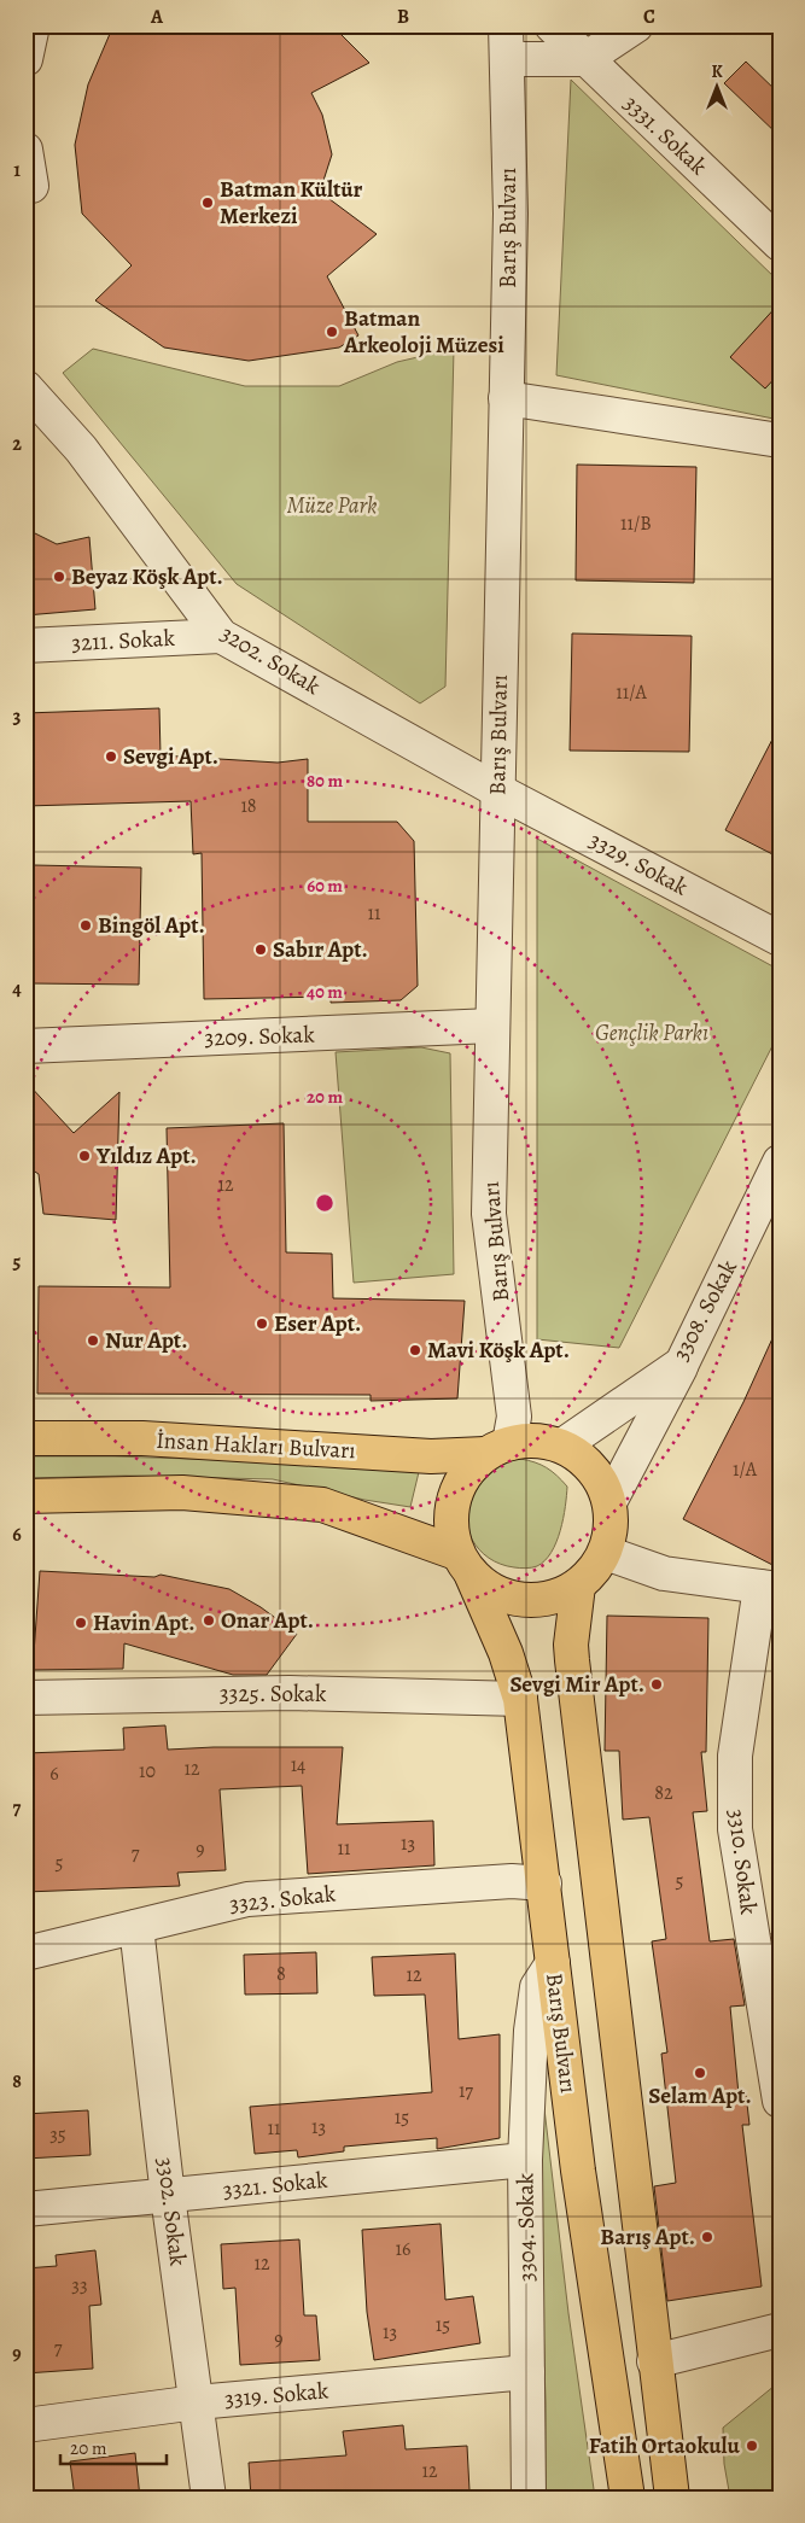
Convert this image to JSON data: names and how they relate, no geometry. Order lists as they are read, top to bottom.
{
  "streets": {
    "main road": ["Barış Bulvarı", "İnsan Hakları Bulvarı"],
    "street": [
      "3331. Sokak",
      "3211. Sokak",
      "3202. Sokak",
      "3329. Sokak",
      "3209. Sokak",
      "3308. Sokak",
      "3325. Sokak",
      "3310. Sokak",
      "3323. Sokak",
      "3321. Sokak",
      "3302. Sokak",
      "3304. Sokak",
      "3319. Sokak"
    ]
  },
  "crossings": [
    ["Barış Bulvarı", "3202. Sokak"],
    ["Barış Bulvarı", "3329. Sokak"],
    ["Barış Bulvarı", "3209. Sokak"],
    ["Barış Bulvarı", "3308. Sokak"],
    ["Barış Bulvarı", "İnsan Hakları Bulvarı"],
    ["Barış Bulvarı", "3325. Sokak"],
    ["Barış Bulvarı", "3323. Sokak"],
    ["Barış Bulvarı", "3304. Sokak"],
    ["3211. Sokak", "3202. Sokak"],
    ["3202. Sokak", "3329. Sokak"],
    ["3308. Sokak", "İnsan Hakları Bulvarı"],
    ["3323. Sokak", "3302. Sokak"],
    ["3321. Sokak", "3302. Sokak"],
    ["3321. Sokak", "3304. Sokak"],
    ["3302. Sokak", "3319. Sokak"],
    ["3304. Sokak", "3319. Sokak"]
  ],
  "parks": ["Müze Park", "Gençlik Parkı"],
  "places": [
    "Batman Kültür Merkezi",
    "Batman Arkeoloji Müzesi",
    "Beyaz Köşk Apt.",
    "Sevgi Apt.",
    "Bingöl Apt.",
    "Sabır Apt.",
    "Yıldız Apt.",
    "Eser Apt.",
    "Nur Apt.",
    "Mavi Köşk Apt.",
    "Onar Apt.",
    "Havin Apt.",
    "Sevgi Mir Apt.",
    "Selam Apt.",
    "Barış Apt.",
    "Fatih Ortaokulu"
  ],
  "house_numbers": [
    "11/B",
    "11/A",
    "18",
    "11",
    "12",
    "1/A",
    "14",
    "12",
    "10",
    "6",
    "82",
    "13",
    "11",
    "9",
    "7",
    "5",
    "5",
    "8",
    "12",
    "17",
    "15",
    "13",
    "11",
    "35",
    "16",
    "12",
    "33",
    "15",
    "13",
    "9",
    "7",
    "12"
  ],
  "scale_bar": "20 m",
  "north": "top",
  "grid": {
    "columns": ["A", "B", "C"],
    "rows": [
      "1",
      "2",
      "3",
      "4",
      "5",
      "6",
      "7",
      "8",
      "9"
    ]
  },
  "rings": [
    "80 m",
    "60 m",
    "40 m",
    "20 m"
  ]
}
